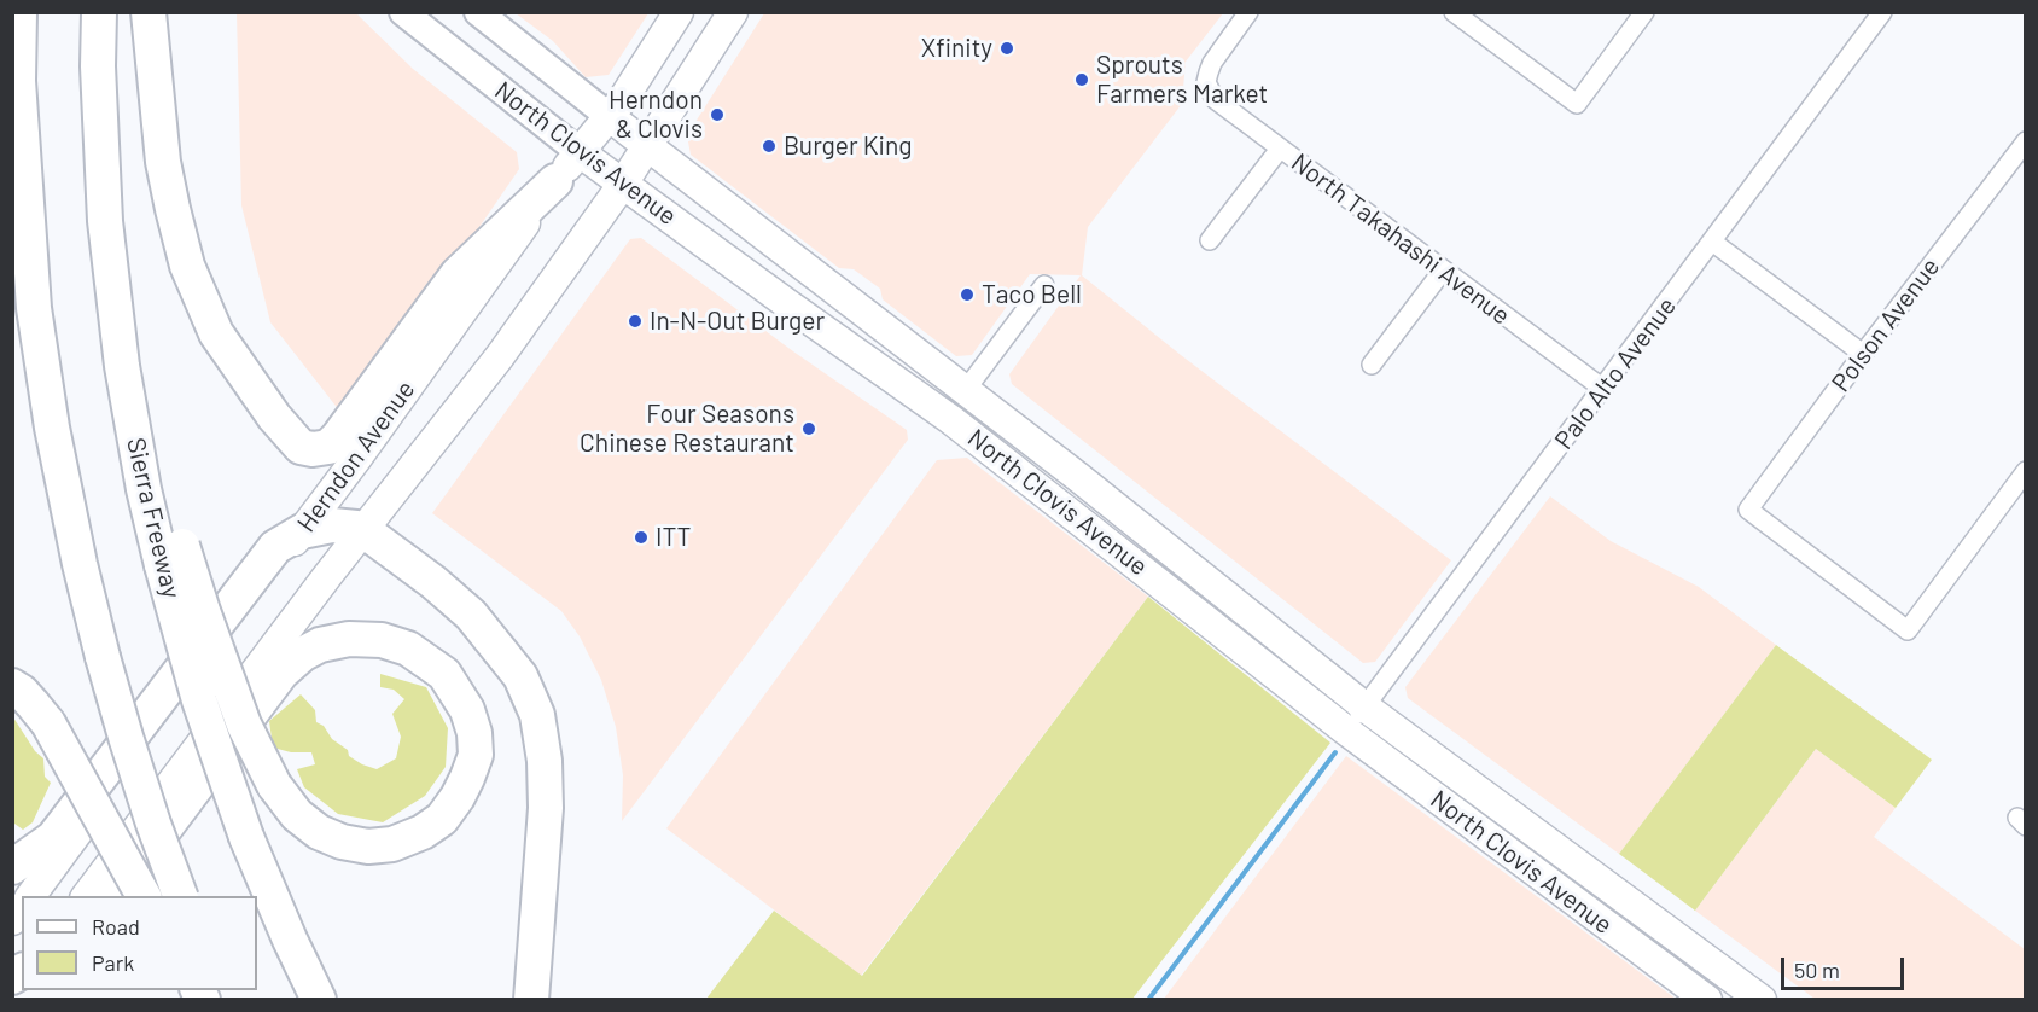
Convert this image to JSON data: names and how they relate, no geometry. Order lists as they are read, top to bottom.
{
  "streets": {
    "highway": ["Sierra Freeway"],
    "main road": ["North Clovis Avenue", "Herndon Avenue"],
    "street": ["North Takahashi Avenue", "Polson Avenue", "Palo Alto Avenue"]
  },
  "crossings": [
    ["North Clovis Avenue", "Palo Alto Avenue"],
    ["North Clovis Avenue", "Herndon Avenue"],
    ["North Takahashi Avenue", "Palo Alto Avenue"]
  ],
  "places": [
    "Xfinity",
    "Sprouts Farmers Market",
    "Herndon & Clovis",
    "Burger King",
    "Taco Bell",
    "In-N-Out Burger",
    "Four Seasons Chinese Restaurant",
    "ITT"
  ],
  "legend": ["Road", "Park"],
  "scale_bar": "50 m"
}
